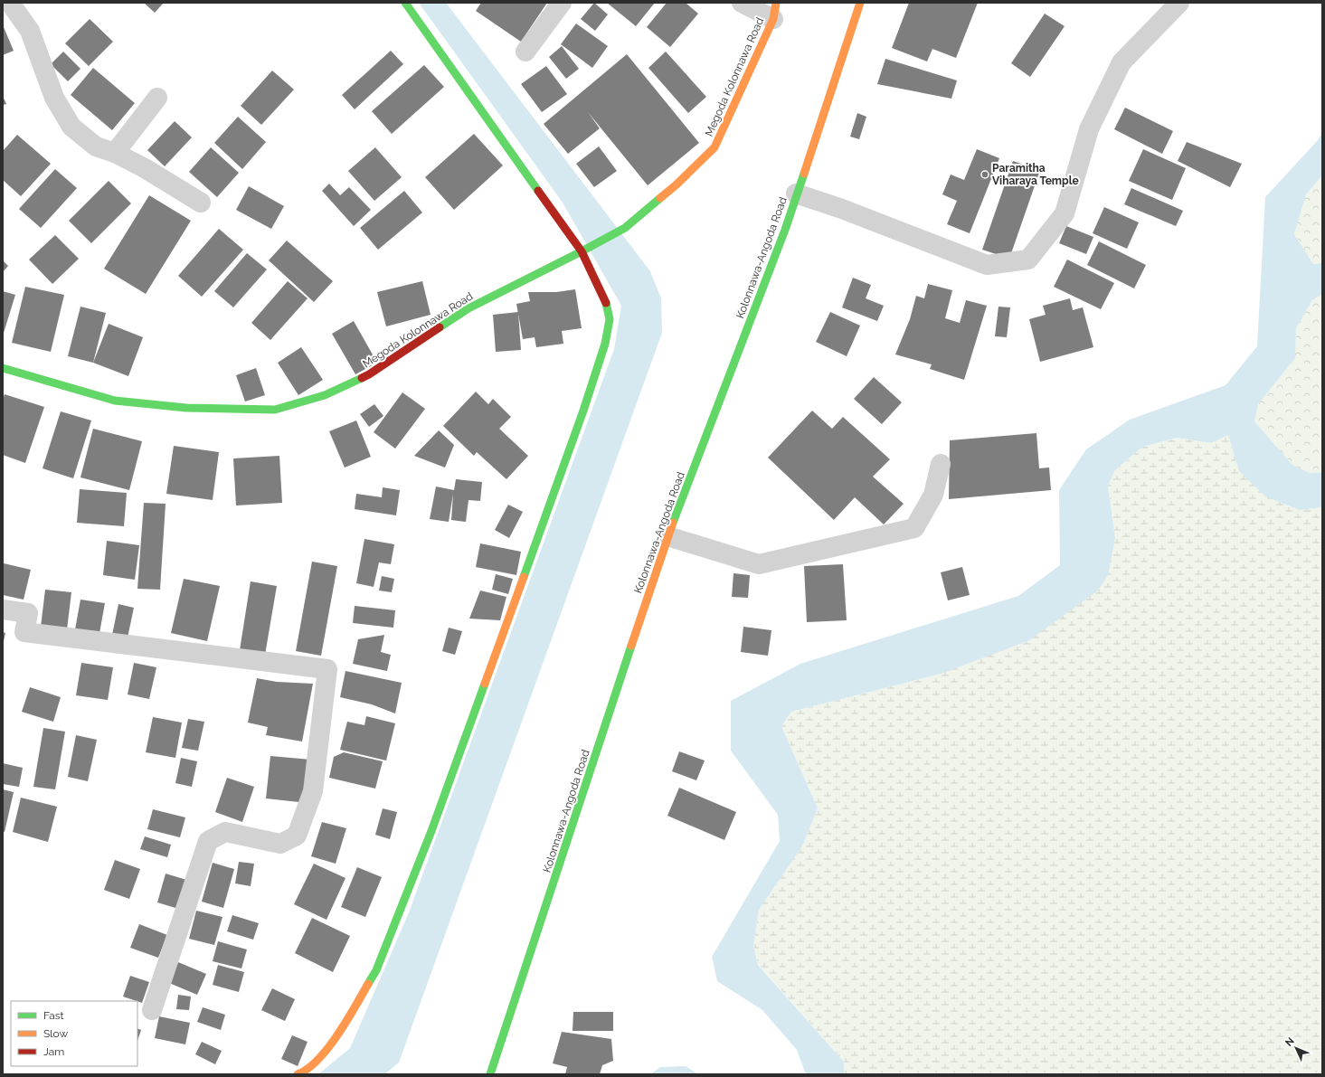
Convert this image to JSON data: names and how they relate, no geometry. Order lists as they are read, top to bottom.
{
  "streets": {
    "street": ["Megoda Kolonnawa Road", "Kolonnawa-Angoda Road"]
  },
  "places": ["Paramitha Viharaya Temple"],
  "legend": ["Fast", "Slow", "Jam"],
  "north": "top left"
}
